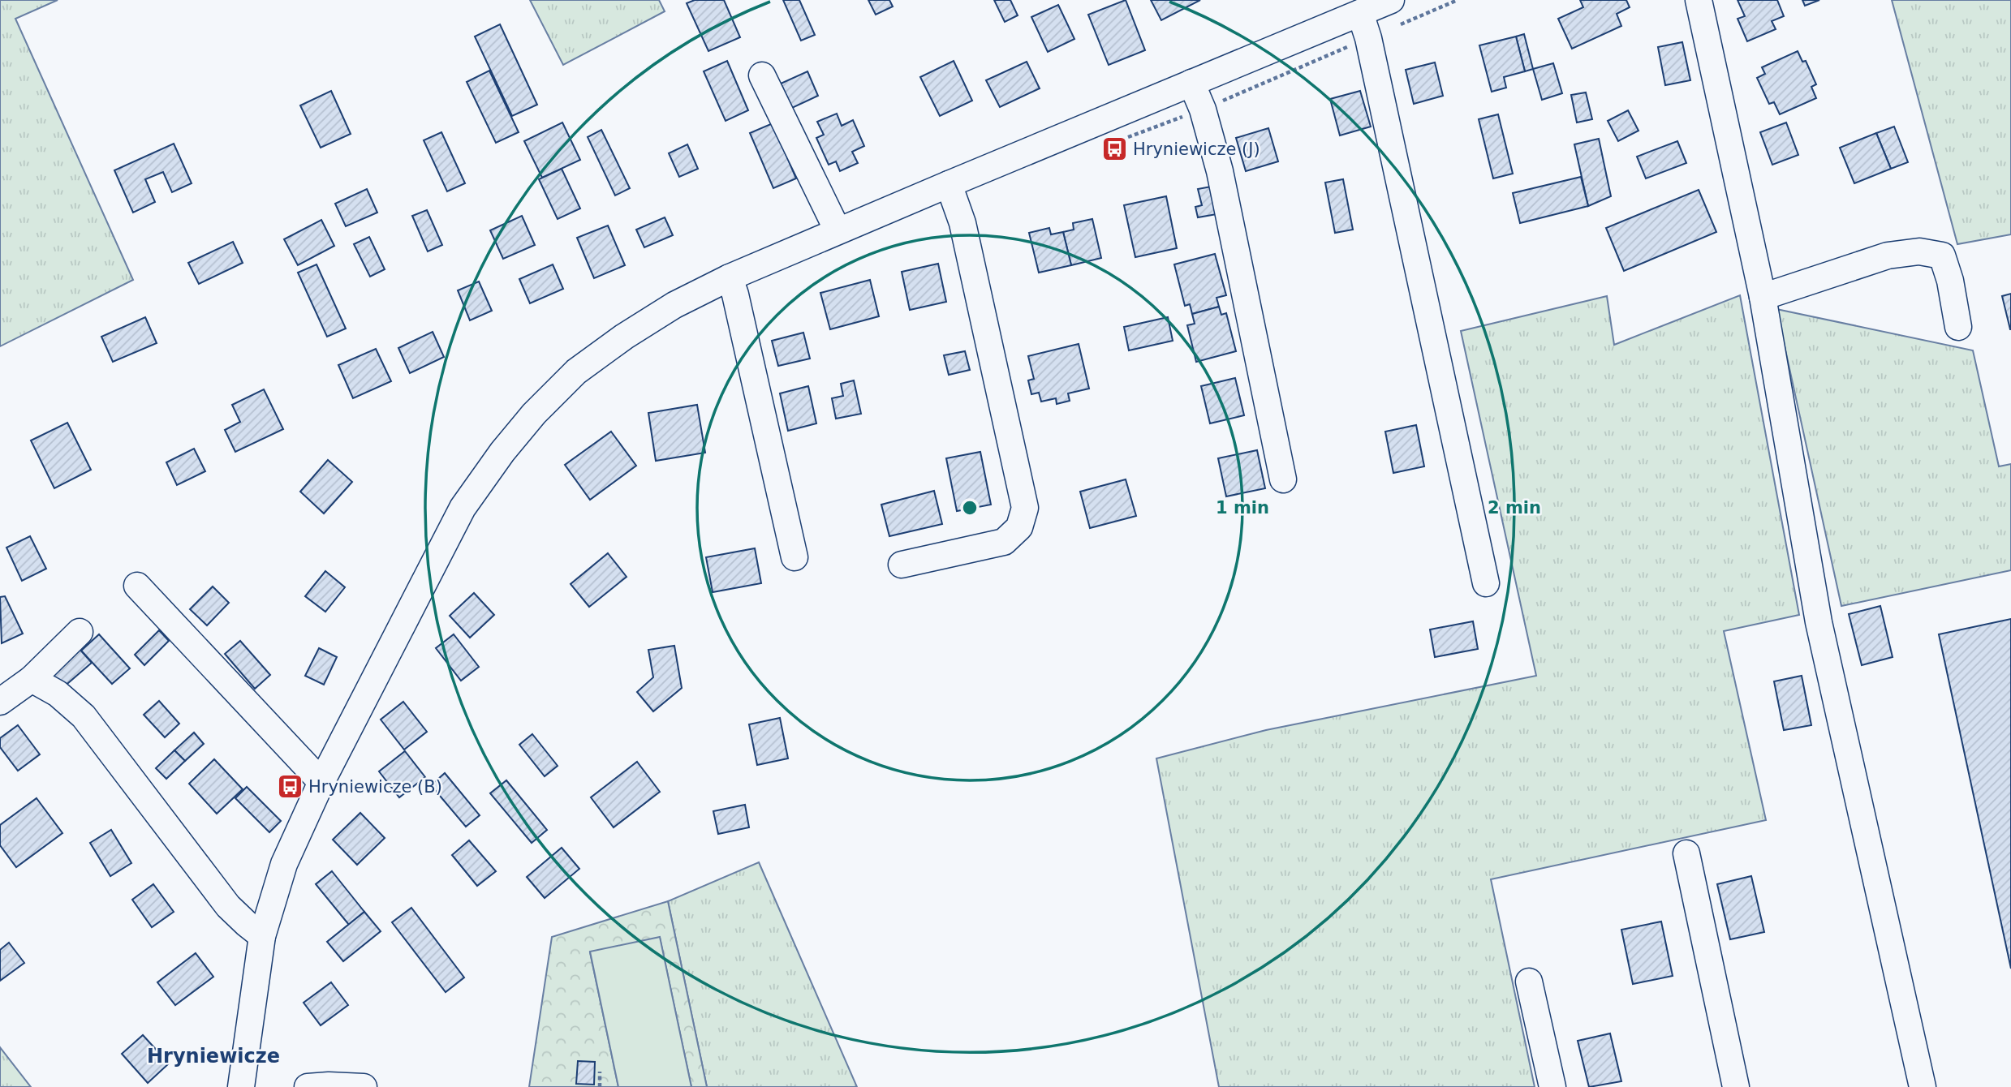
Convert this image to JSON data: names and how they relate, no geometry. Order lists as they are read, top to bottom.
{
  "districts": ["Hryniewicze"],
  "places": {
    "bus stop": ["Hryniewicze (J)", "Hryniewicze (B)"]
  },
  "rings": ["1 min", "2 min"]
}
